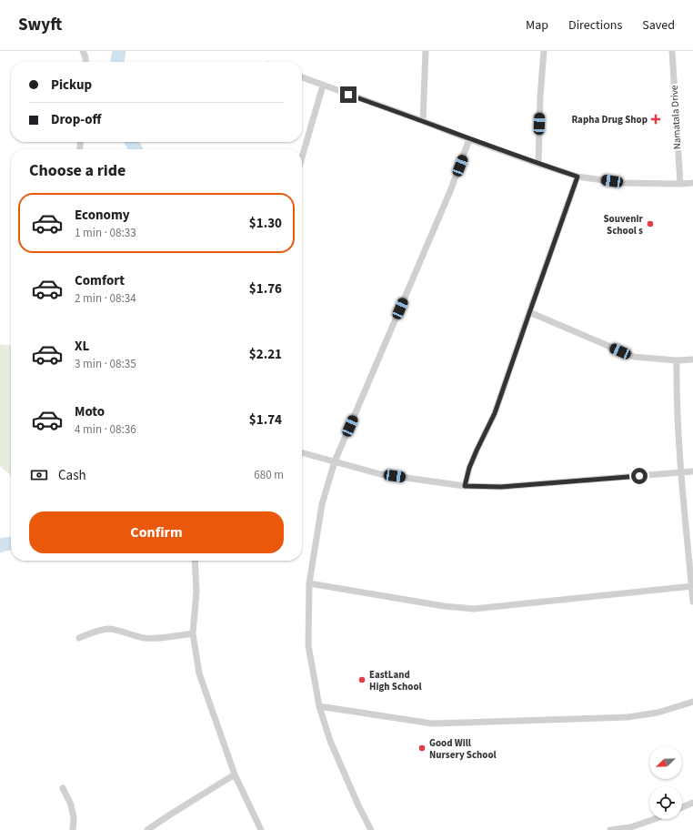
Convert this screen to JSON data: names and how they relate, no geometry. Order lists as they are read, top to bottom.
{
  "streets": {
    "street": ["Namatala Drive"]
  },
  "places": {
    "health": ["Rapha Drug Shop"],
    "other": ["Souvenir School s", "EastLand High School", "Good Will Nursery School"]
  },
  "north": "bottom left",
  "page": {
    "header": "Swyft",
    "nav": ["Map", "Directions", "Saved"],
    "banner": ["Pickup", "Drop-off"],
    "heading": "Choose a ride",
    "list": [
      {
        "name": "Economy",
        "note": "1 min · 08:33",
        "value": "$1.30"
      },
      {
        "name": "Comfort",
        "note": "2 min · 08:34",
        "value": "$1.76"
      },
      {
        "name": "XL",
        "note": "3 min · 08:35",
        "value": "$2.21"
      },
      {
        "name": "Moto",
        "note": "4 min · 08:36",
        "value": "$1.74"
      }
    ],
    "pay": ["Cash", "680 m"],
    "buttons": "Confirm"
  }
}
